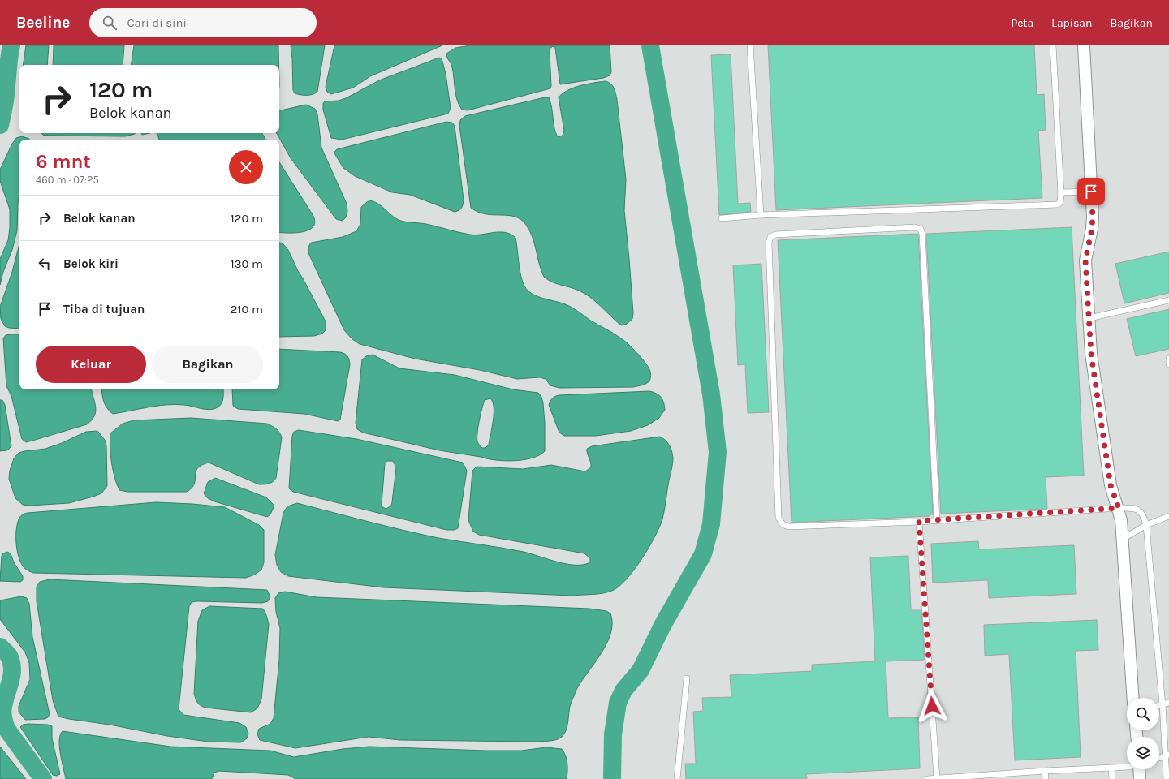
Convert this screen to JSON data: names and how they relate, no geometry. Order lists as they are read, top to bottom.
{
  "page": {
    "header": "Beeline",
    "search": "Cari di sini",
    "nav": ["Peta", "Lapisan", "Bagikan"],
    "turn": ["120 m", "Belok kanan"],
    "heading": ["6 mnt", "460 m · 07:25"],
    "list": [
      {
        "name": "Belok kanan",
        "value": "120 m"
      },
      {
        "name": "Belok kiri",
        "value": "130 m"
      },
      {
        "name": "Tiba di tujuan",
        "value": "210 m"
      }
    ],
    "buttons": ["Keluar", "Bagikan"]
  }
}
